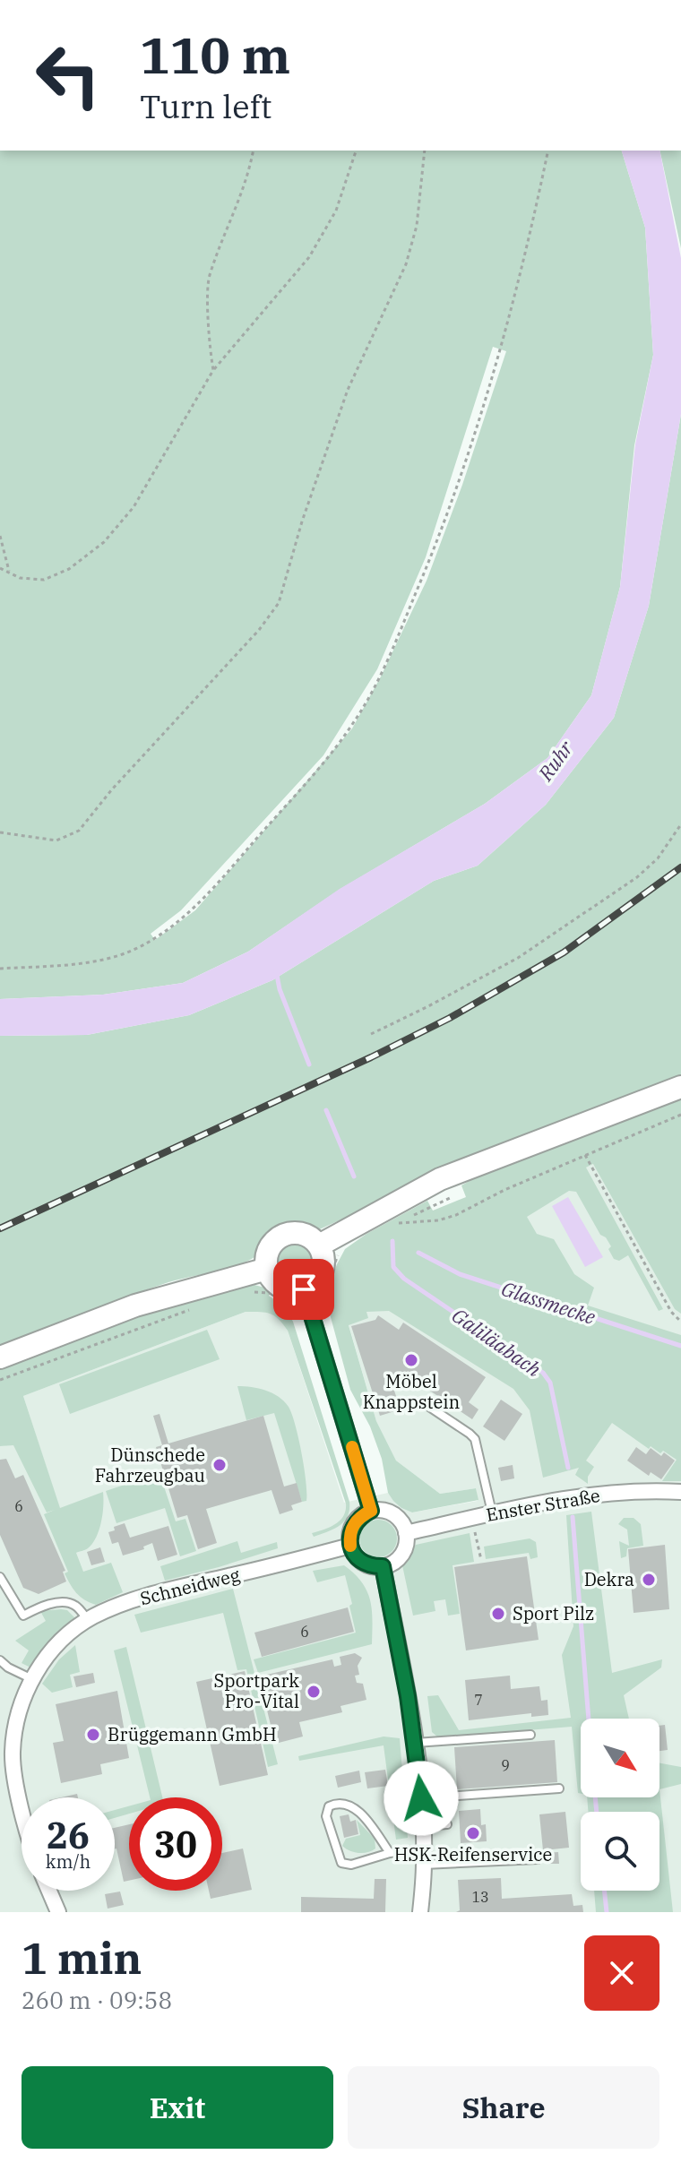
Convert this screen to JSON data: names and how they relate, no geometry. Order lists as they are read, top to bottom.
{
  "streets": {
    "street": ["Enster Straße", "Schneidweg"]
  },
  "crossings": [
    ["Enster Straße", "Schneidweg"]
  ],
  "water": ["Ruhr", "Glassmecke", "Galiläabach"],
  "places": [
    "Möbel Knappstein",
    "Dünschede Fahrzeugbau",
    "Dekra",
    "Sport Pilz",
    "Sportpark Pro-Vital",
    "Brüggemann GmbH",
    "HSK-Reifenservice"
  ],
  "house_numbers": [
    "6",
    "6",
    "7",
    "9",
    "13"
  ],
  "north": "bottom right",
  "page": {
    "turn": ["110 m", "Turn left"],
    "speed": "26 km/h",
    "limit": "30",
    "heading": ["1 min", "260 m · 09:58"],
    "buttons": ["Exit", "Share"]
  }
}
